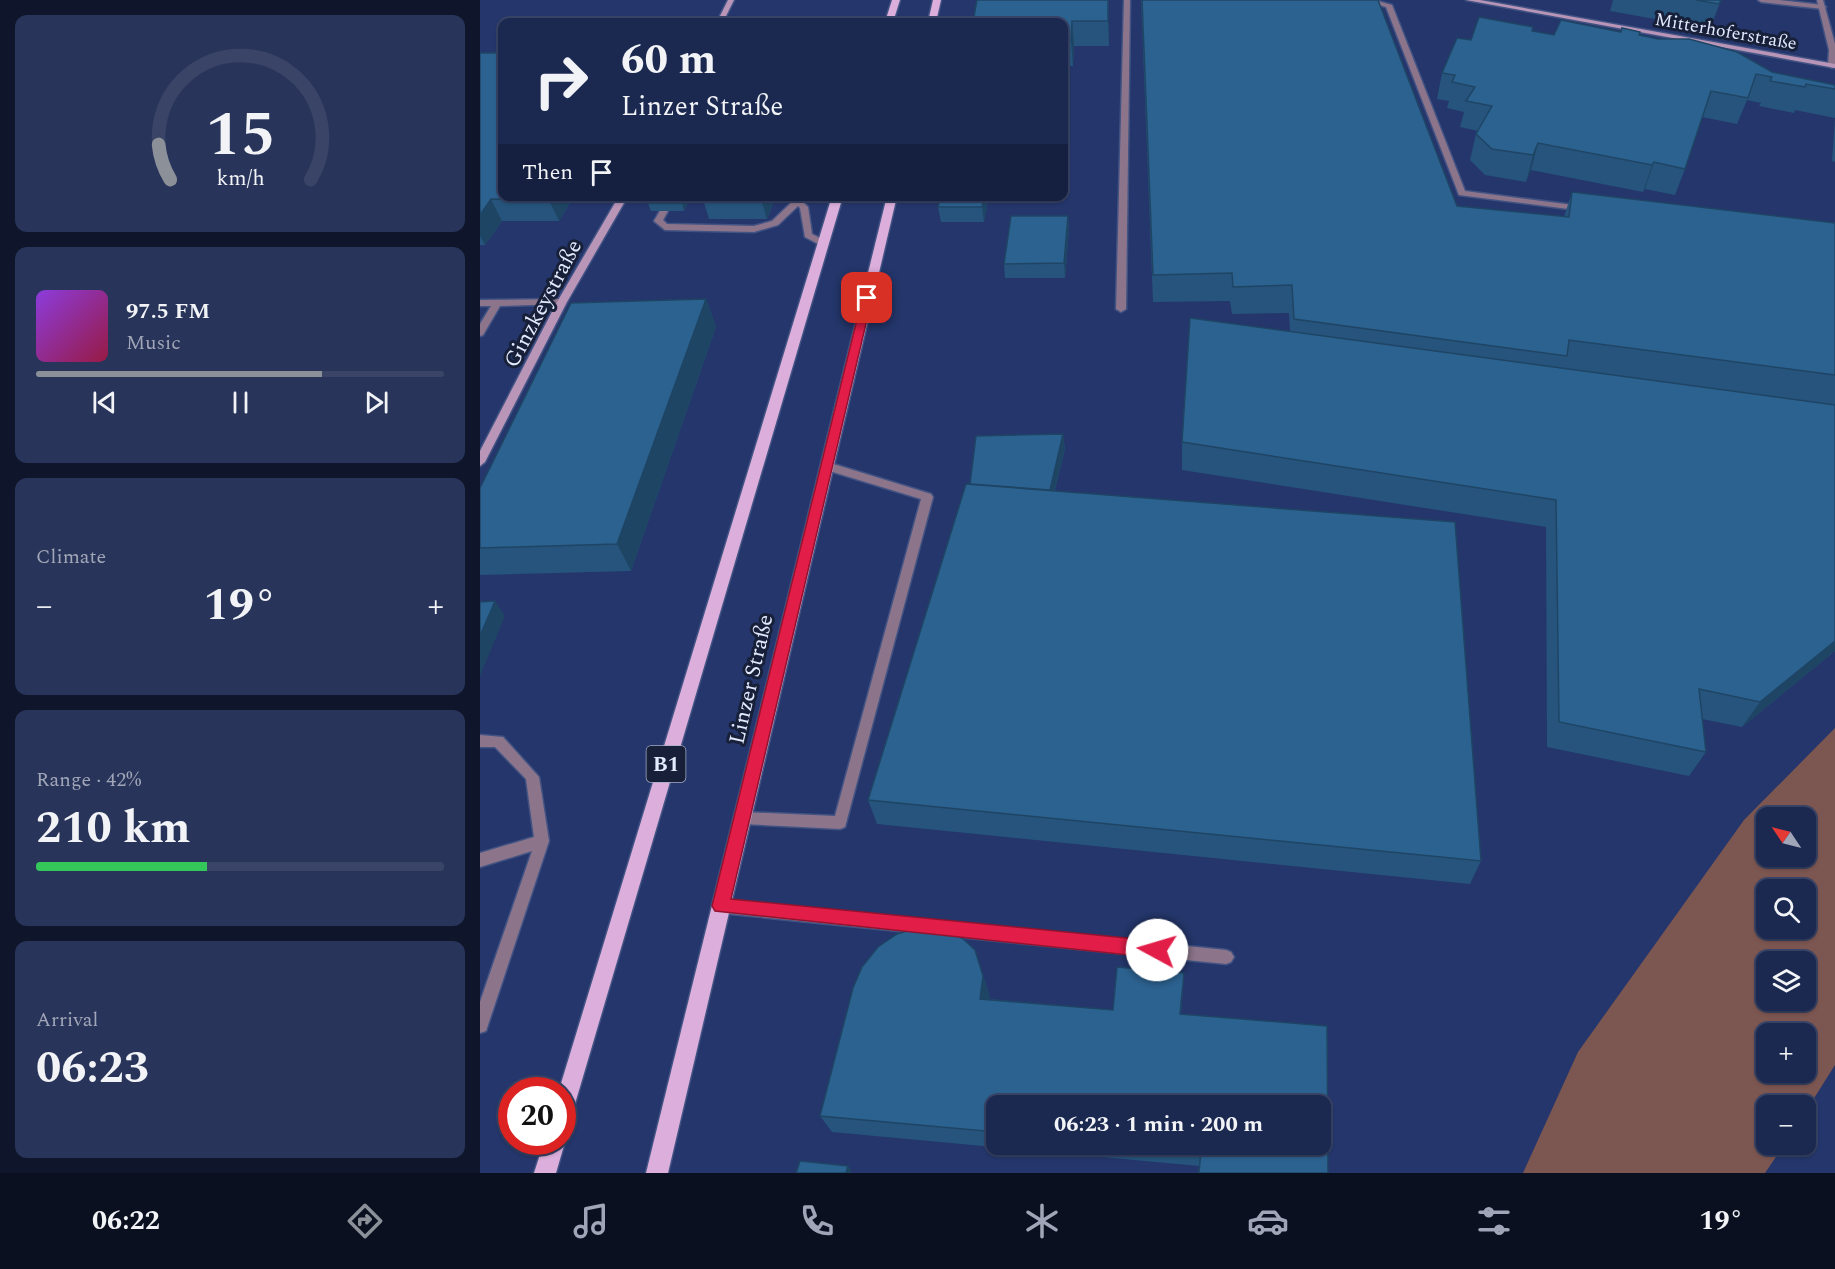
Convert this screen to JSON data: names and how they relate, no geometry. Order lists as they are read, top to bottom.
{
  "streets": {
    "main road": ["Linzer Straße", "B1"],
    "street": ["Mitterhoferstraße", "Ginzkeystraße"]
  },
  "north": "top left",
  "page": {
    "turn": ["60 m", "Linzer Straße"],
    "then": "Then",
    "song": ["97.5 FM", "Music"],
    "tile": [
      "Climate",
      ["Range · 42%", "210 km"],
      ["Arrival", "06:23"]
    ],
    "heat": ["−", "19°", "+"],
    "map_buttons": ["+", "−"],
    "limit": "20",
    "trip": "06:23 · 1 min · 200 m",
    "tabs": ["06:22", "19°"],
    "gauge": ["15", "km/h"]
  }
}
